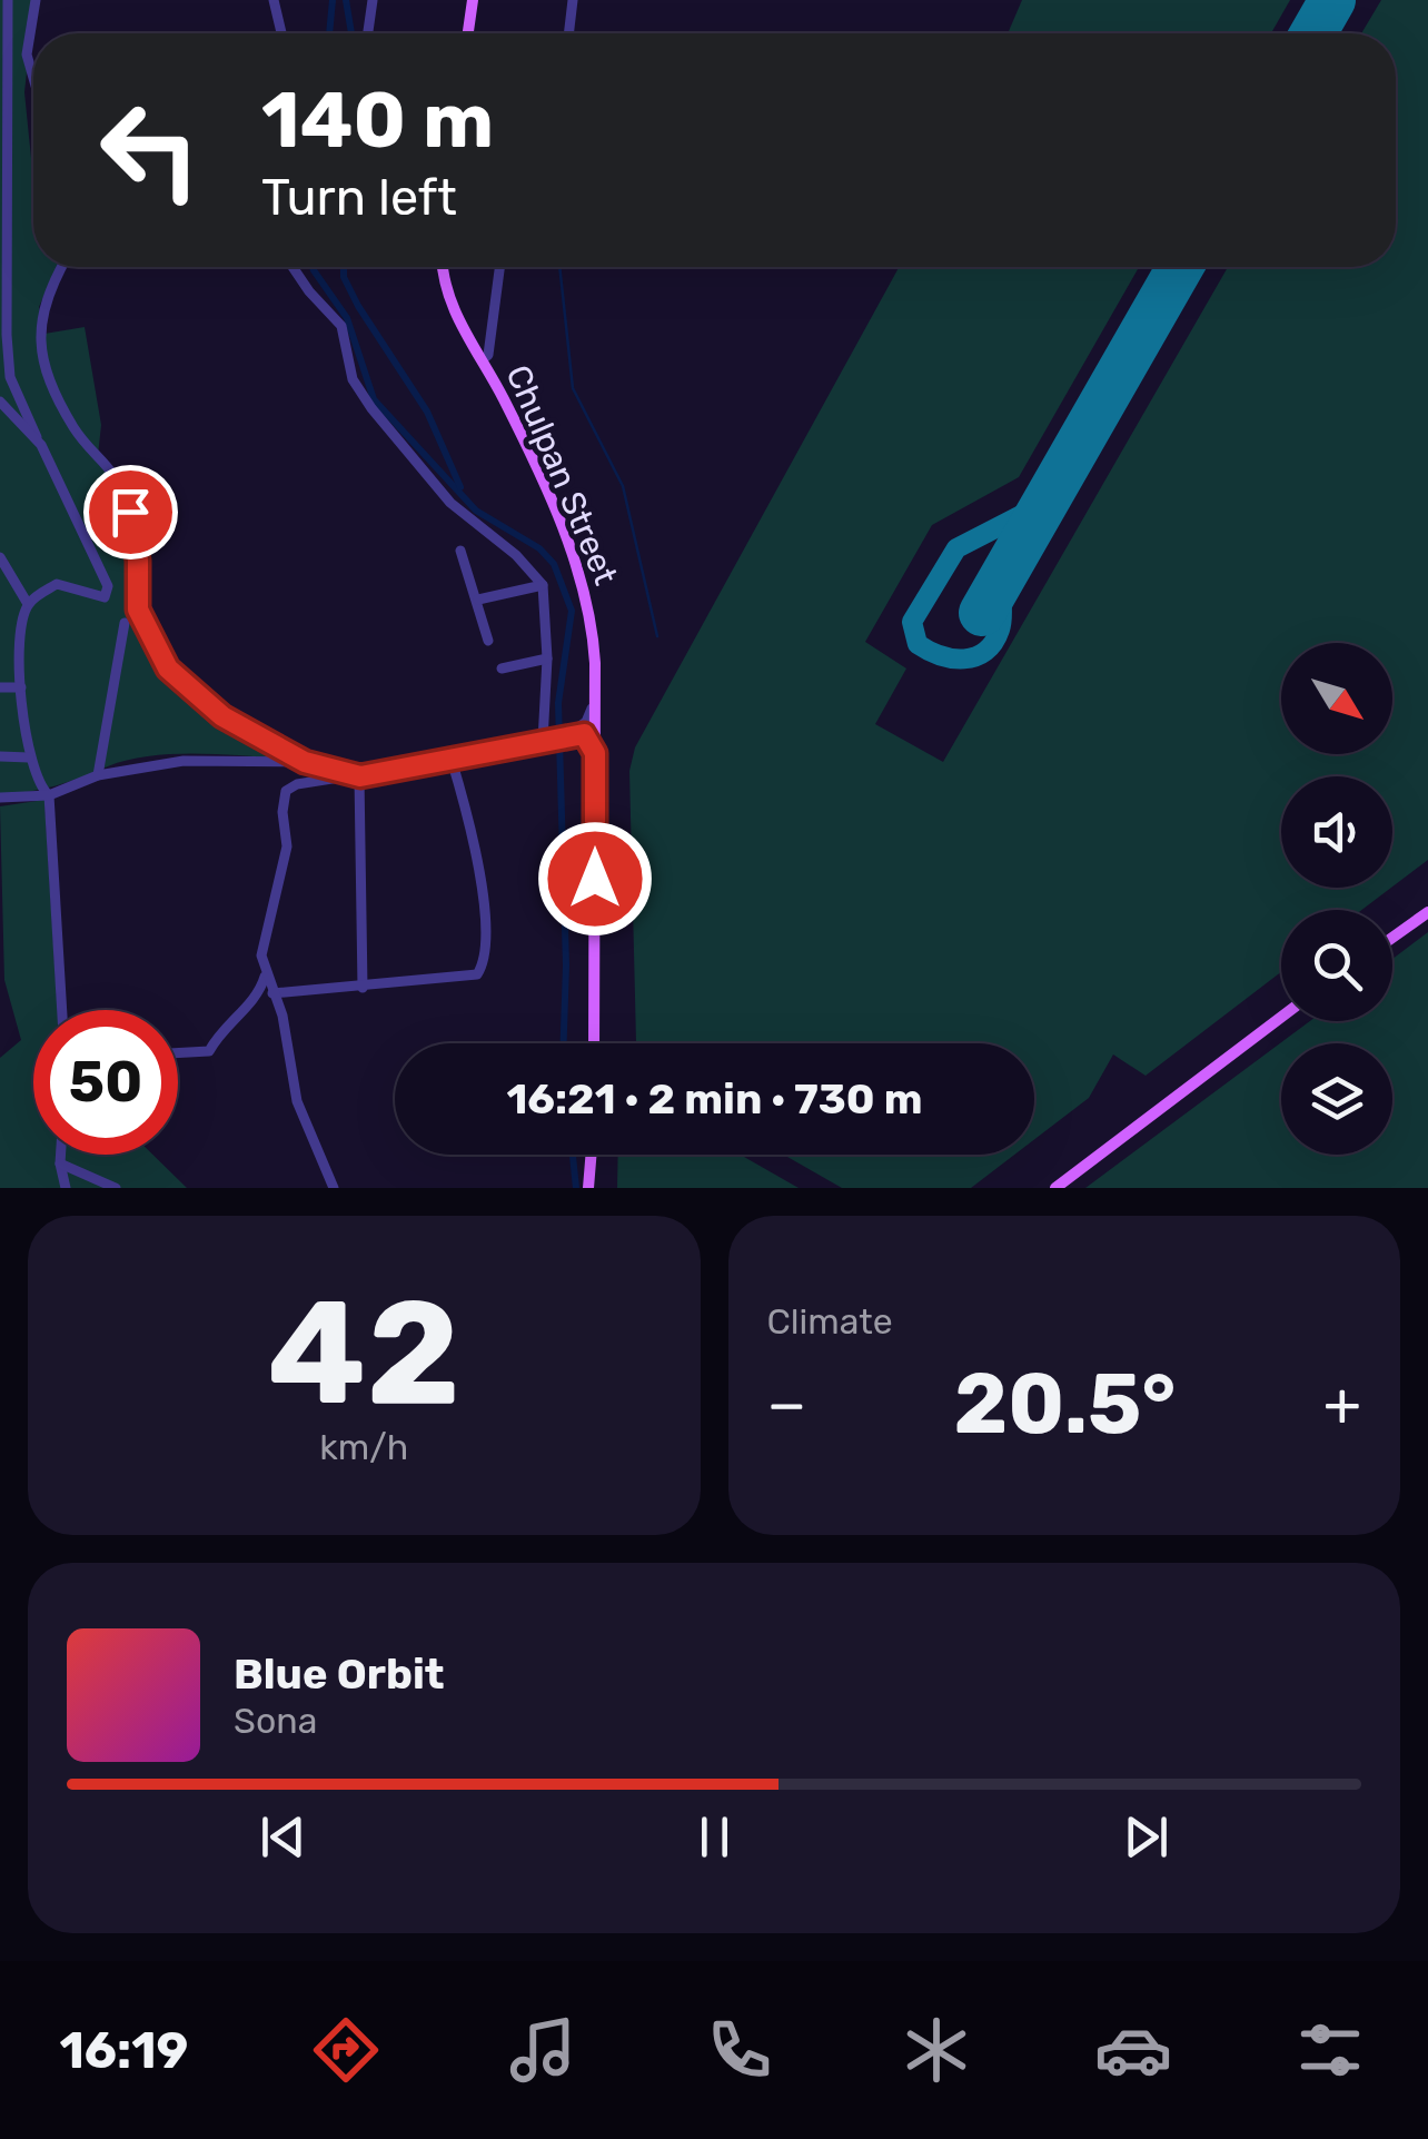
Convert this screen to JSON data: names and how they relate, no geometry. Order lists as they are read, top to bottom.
{
  "streets": {
    "main road": ["Chulpan Street"]
  },
  "north": "bottom right",
  "page": {
    "turn": ["140 m", "Turn left"],
    "limit": "50",
    "trip": "16:21 · 2 min · 730 m",
    "tile": [
      ["42", "km/h"],
      "Climate"
    ],
    "heat": ["−", "20.5°", "+"],
    "song": ["Blue Orbit", "Sona"],
    "tabs": "16:19"
  }
}
